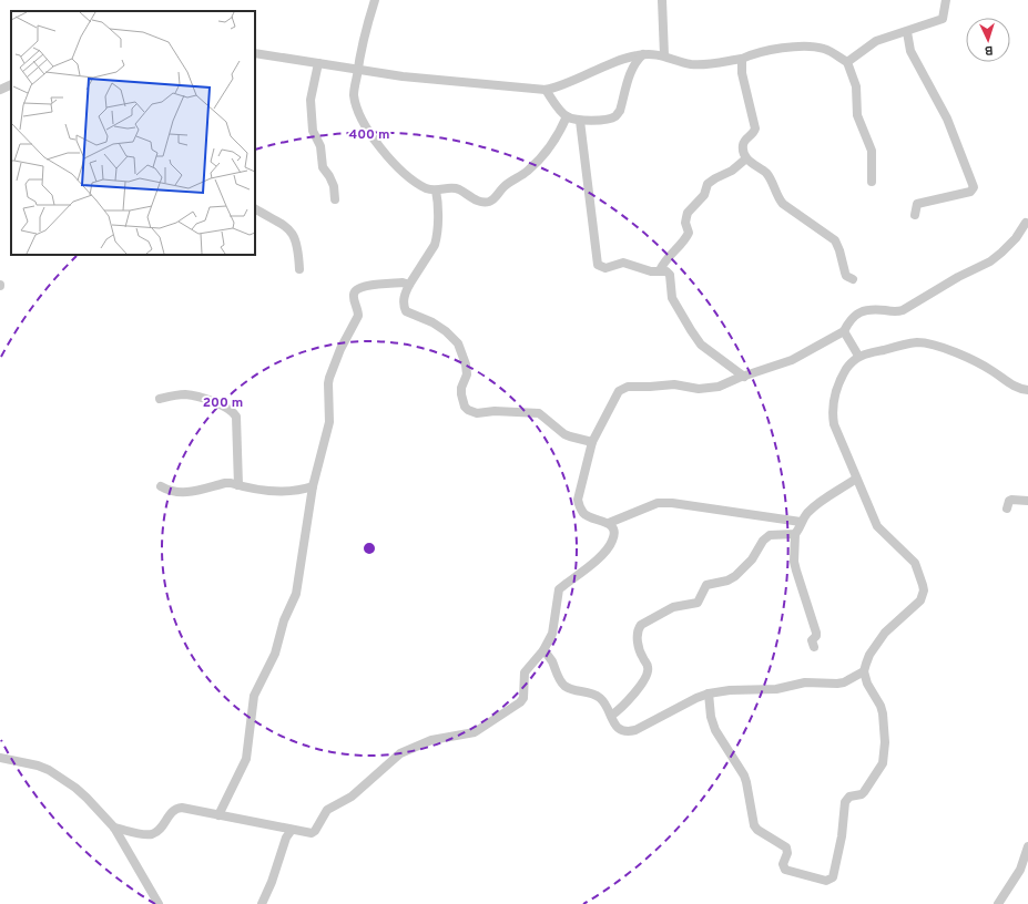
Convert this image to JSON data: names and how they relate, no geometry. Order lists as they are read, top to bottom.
{
  "north": "bottom",
  "rings": ["400 m", "200 m"]
}
